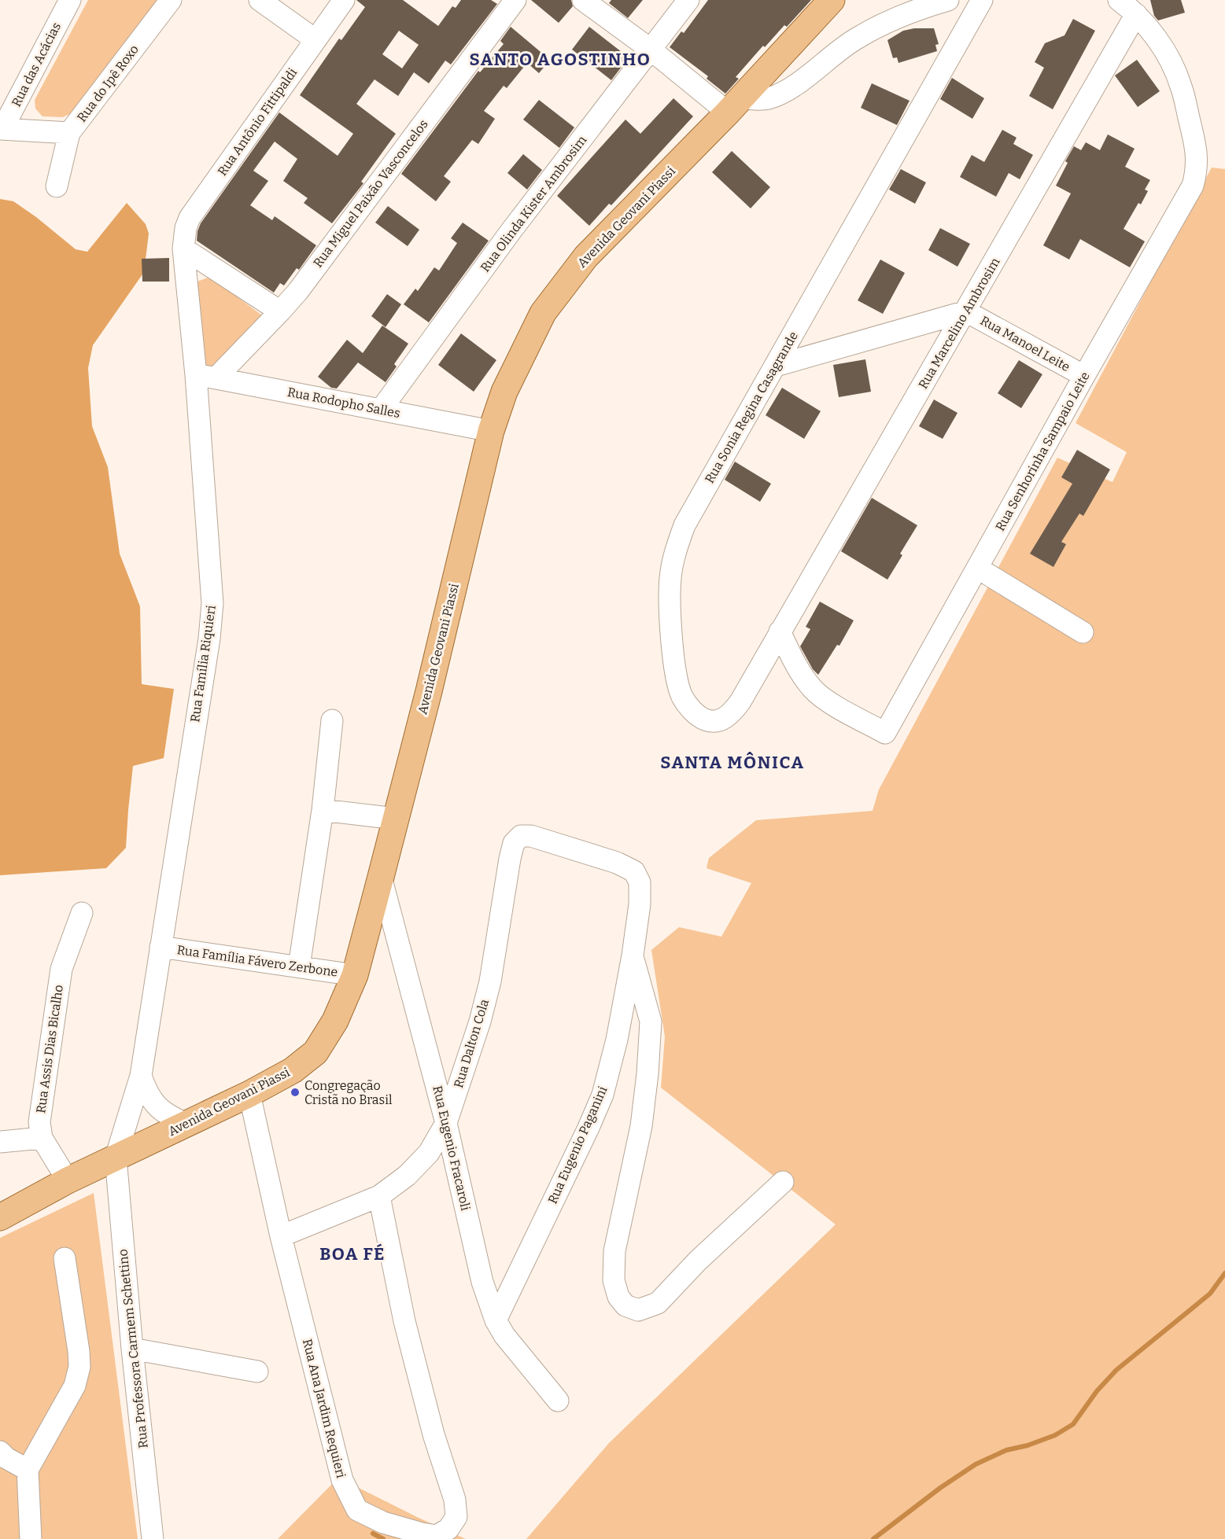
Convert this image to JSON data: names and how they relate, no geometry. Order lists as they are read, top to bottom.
{
  "streets": {
    "main road": ["Avenida Geovani Piassi"],
    "street": [
      "Rua das Acácias",
      "Rua do Ipê Roxo",
      "Rua Antônio Fittipaldi",
      "Rua Miguel Paixão Vasconcelos",
      "Rua Olinda Kister Ambrosim",
      "Rua Marcelino Ambrosim",
      "Rua Manoel Leite",
      "Rua Rodopho Salles",
      "Rua Sonia Regina Casagrande",
      "Rua Senhorinha Sampaio Leite",
      "Rua Família Riquieri",
      "Rua Família Fávero Zerbone",
      "Rua Dalton Cola",
      "Rua Assis Dias Bicalho",
      "Rua Eugenio Paganini",
      "Rua Eugenio Fracaroli",
      "Rua Professora Carmem Schettino",
      "Rua Ana Jardim Requieri"
    ]
  },
  "crossings": [
    ["Rua das Acácias", "Rua do Ipê Roxo"],
    ["Rua Antônio Fittipaldi", "Rua Família Riquieri"],
    ["Rua Miguel Paixão Vasconcelos", "Rua Rodopho Salles"],
    ["Rua Miguel Paixão Vasconcelos", "Rua Família Riquieri"],
    ["Rua Olinda Kister Ambrosim", "Rua Rodopho Salles"],
    ["Avenida Geovani Piassi", "Rua Rodopho Salles"],
    ["Avenida Geovani Piassi", "Rua Família Riquieri"],
    ["Avenida Geovani Piassi", "Rua Família Fávero Zerbone"],
    ["Avenida Geovani Piassi", "Rua Assis Dias Bicalho"],
    ["Avenida Geovani Piassi", "Rua Eugenio Fracaroli"],
    ["Avenida Geovani Piassi", "Rua Professora Carmem Schettino"],
    ["Avenida Geovani Piassi", "Rua Ana Jardim Requieri"],
    ["Rua Marcelino Ambrosim", "Rua Manoel Leite"],
    ["Rua Marcelino Ambrosim", "Rua Sonia Regina Casagrande"],
    ["Rua Marcelino Ambrosim", "Rua Senhorinha Sampaio Leite"],
    ["Rua Manoel Leite", "Rua Senhorinha Sampaio Leite"],
    ["Rua Rodopho Salles", "Rua Família Riquieri"],
    ["Rua Sonia Regina Casagrande", "Rua Senhorinha Sampaio Leite"],
    ["Rua Família Riquieri", "Rua Família Fávero Zerbone"],
    ["Rua Família Riquieri", "Rua Professora Carmem Schettino"],
    ["Rua Dalton Cola", "Rua Eugenio Paganini"],
    ["Rua Dalton Cola", "Rua Eugenio Fracaroli"],
    ["Rua Dalton Cola", "Rua Ana Jardim Requieri"],
    ["Rua Eugenio Paganini", "Rua Eugenio Fracaroli"]
  ],
  "districts": ["SANTO AGOSTINHO", "SANTA MÔNICA", "BOA FÉ"],
  "places": ["Congregação Cristã no Brasil"]
}
